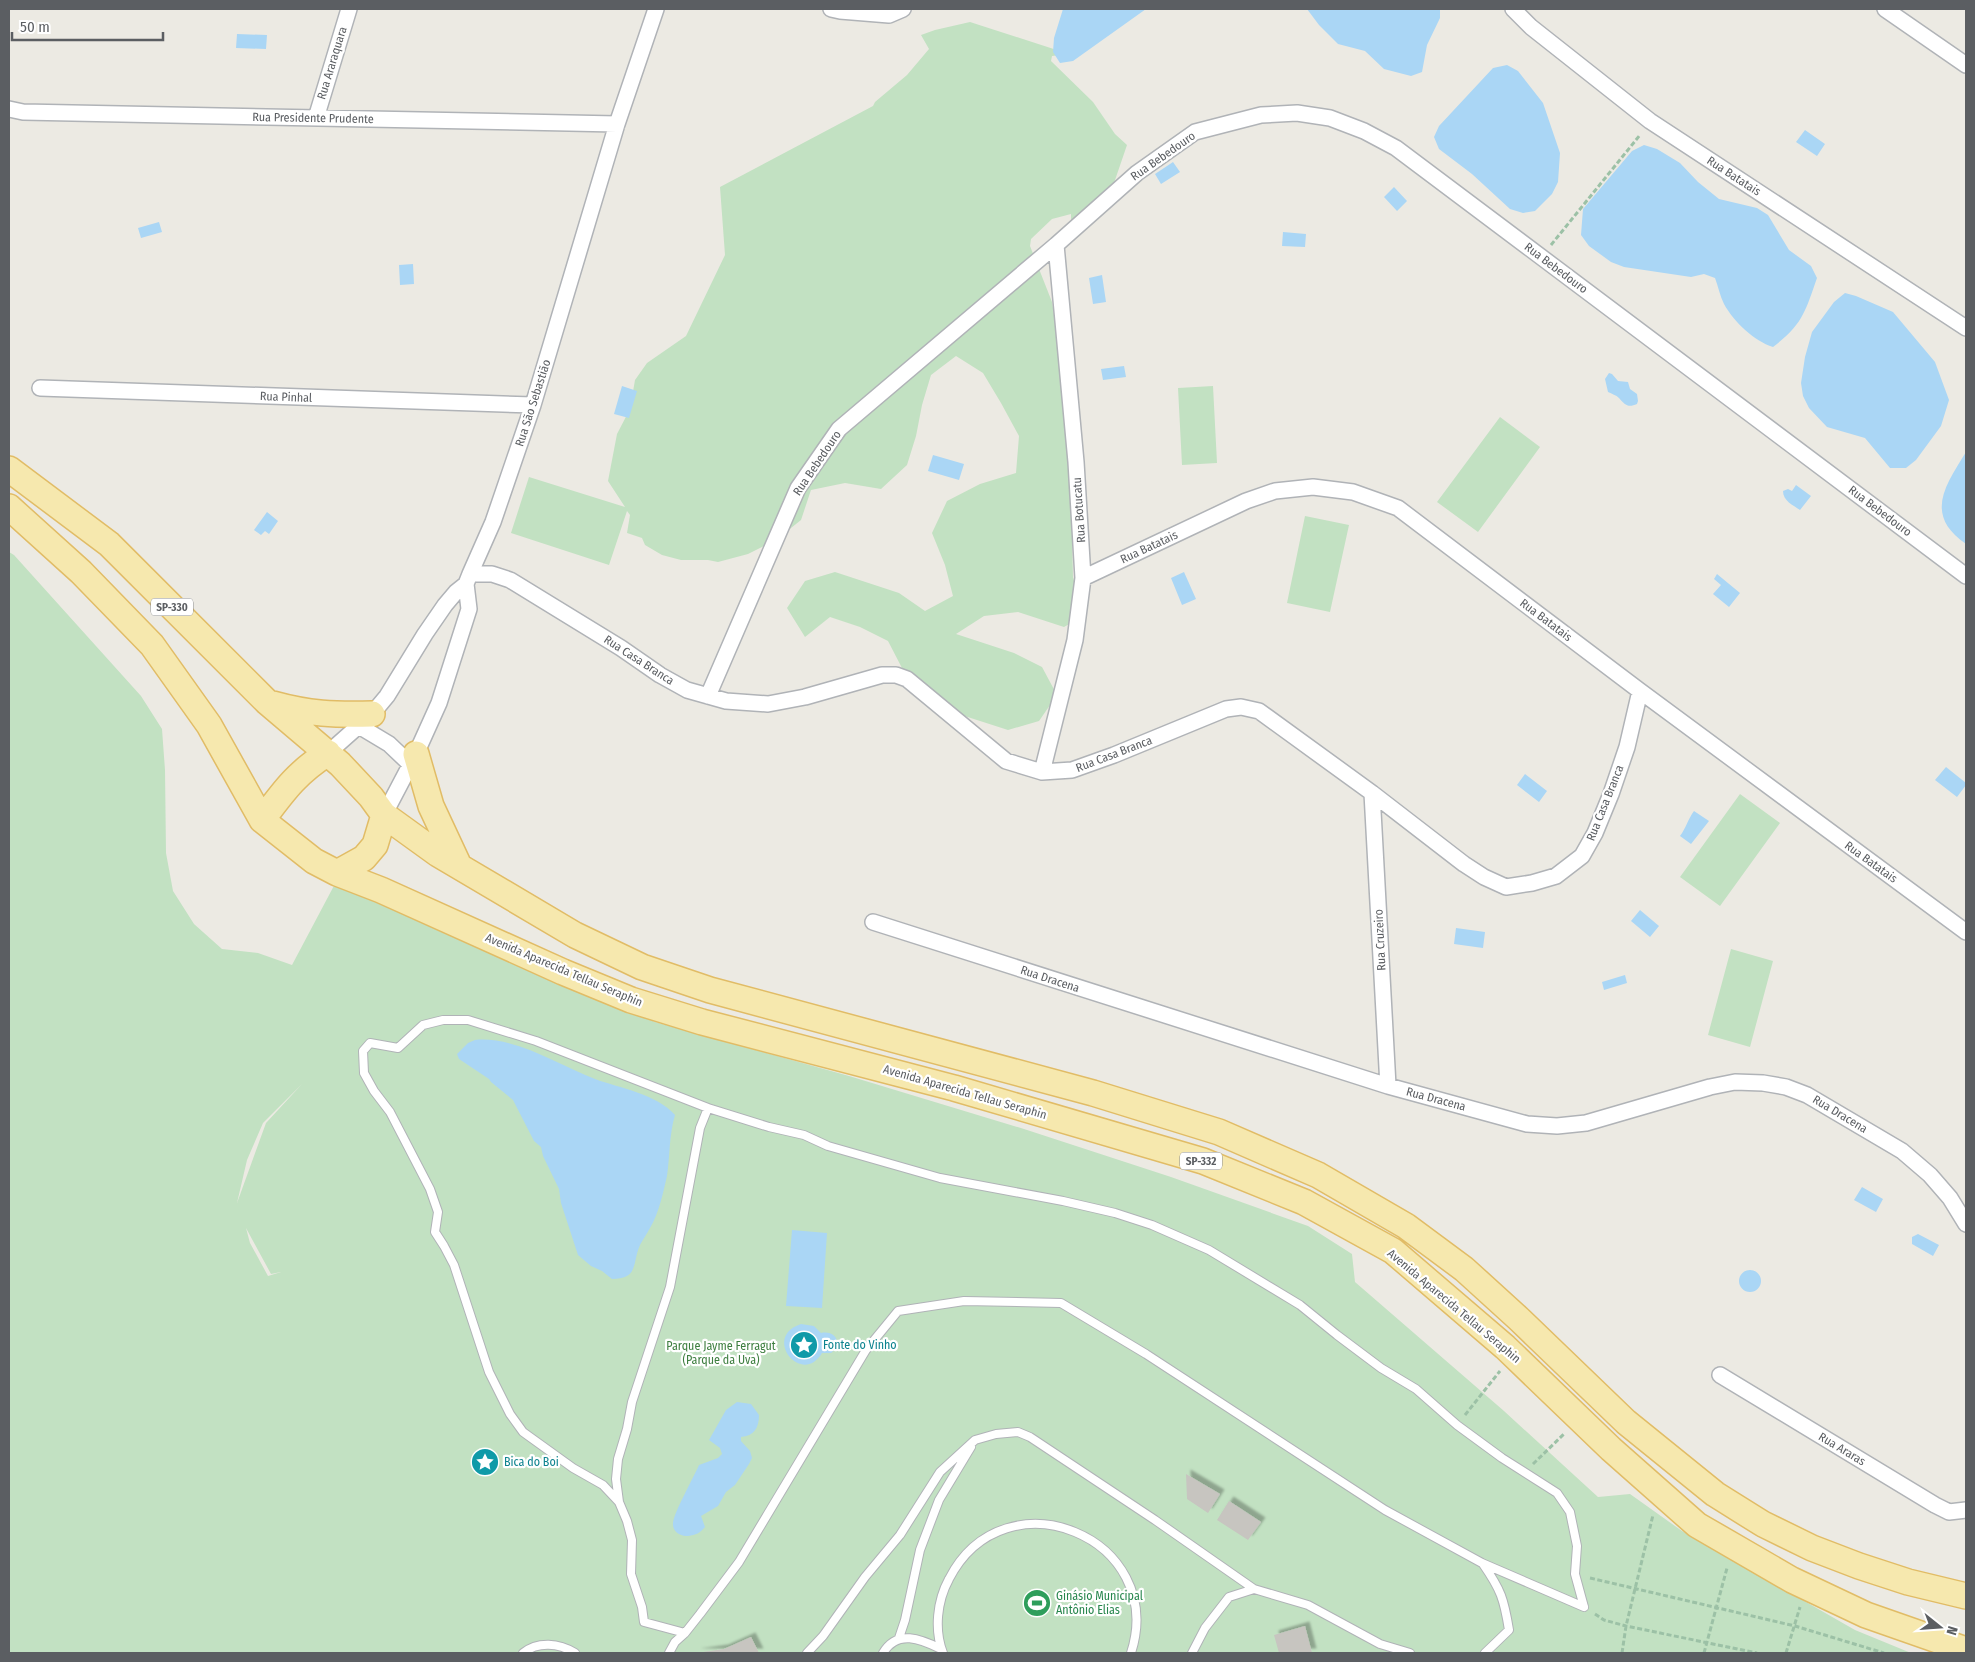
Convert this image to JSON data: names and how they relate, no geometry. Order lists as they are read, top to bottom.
{
  "streets": {
    "main road": ["SP-330", "Avenida Aparecida Tellau Seraphin", "SP-332"],
    "street": [
      "Rua Araraquara",
      "Rua Presidente Prudente",
      "Rua Bebedouro",
      "Rua Batatais",
      "Rua Pinhal",
      "Rua São Sebastião",
      "Rua Botucatu",
      "Rua Casa Branca",
      "Rua Cruzeiro",
      "Rua Dracena",
      "Rua Araras"
    ]
  },
  "crossings": [
    ["Rua Araraquara", "Rua Presidente Prudente"],
    ["Rua Presidente Prudente", "Rua São Sebastião"],
    ["Rua Bebedouro", "Rua Botucatu"],
    ["Rua Bebedouro", "Rua Casa Branca"],
    ["Rua Batatais", "Rua Botucatu"],
    ["Rua Batatais", "Rua Casa Branca"],
    ["Rua Pinhal", "Rua São Sebastião"],
    ["Rua São Sebastião", "SP-330"],
    ["Rua São Sebastião", "Rua Casa Branca"],
    ["Rua São Sebastião", "Avenida Aparecida Tellau Seraphin"],
    ["Rua São Sebastião", "SP-332"],
    ["Rua Botucatu", "Rua Casa Branca"],
    ["SP-330", "Avenida Aparecida Tellau Seraphin"],
    ["SP-330", "SP-332"],
    ["Rua Casa Branca", "Rua Cruzeiro"],
    ["Rua Cruzeiro", "Rua Dracena"],
    ["Avenida Aparecida Tellau Seraphin", "SP-332"]
  ],
  "parks": ["Parque Jayme Ferragut (Parque da Uva)"],
  "places": {
    "place": ["Fonte do Vinho", "Bica do Boi"],
    "sports": ["Ginásio Municipal Antônio Elias"]
  },
  "scale_bar": "50 m",
  "north": "right"
}
